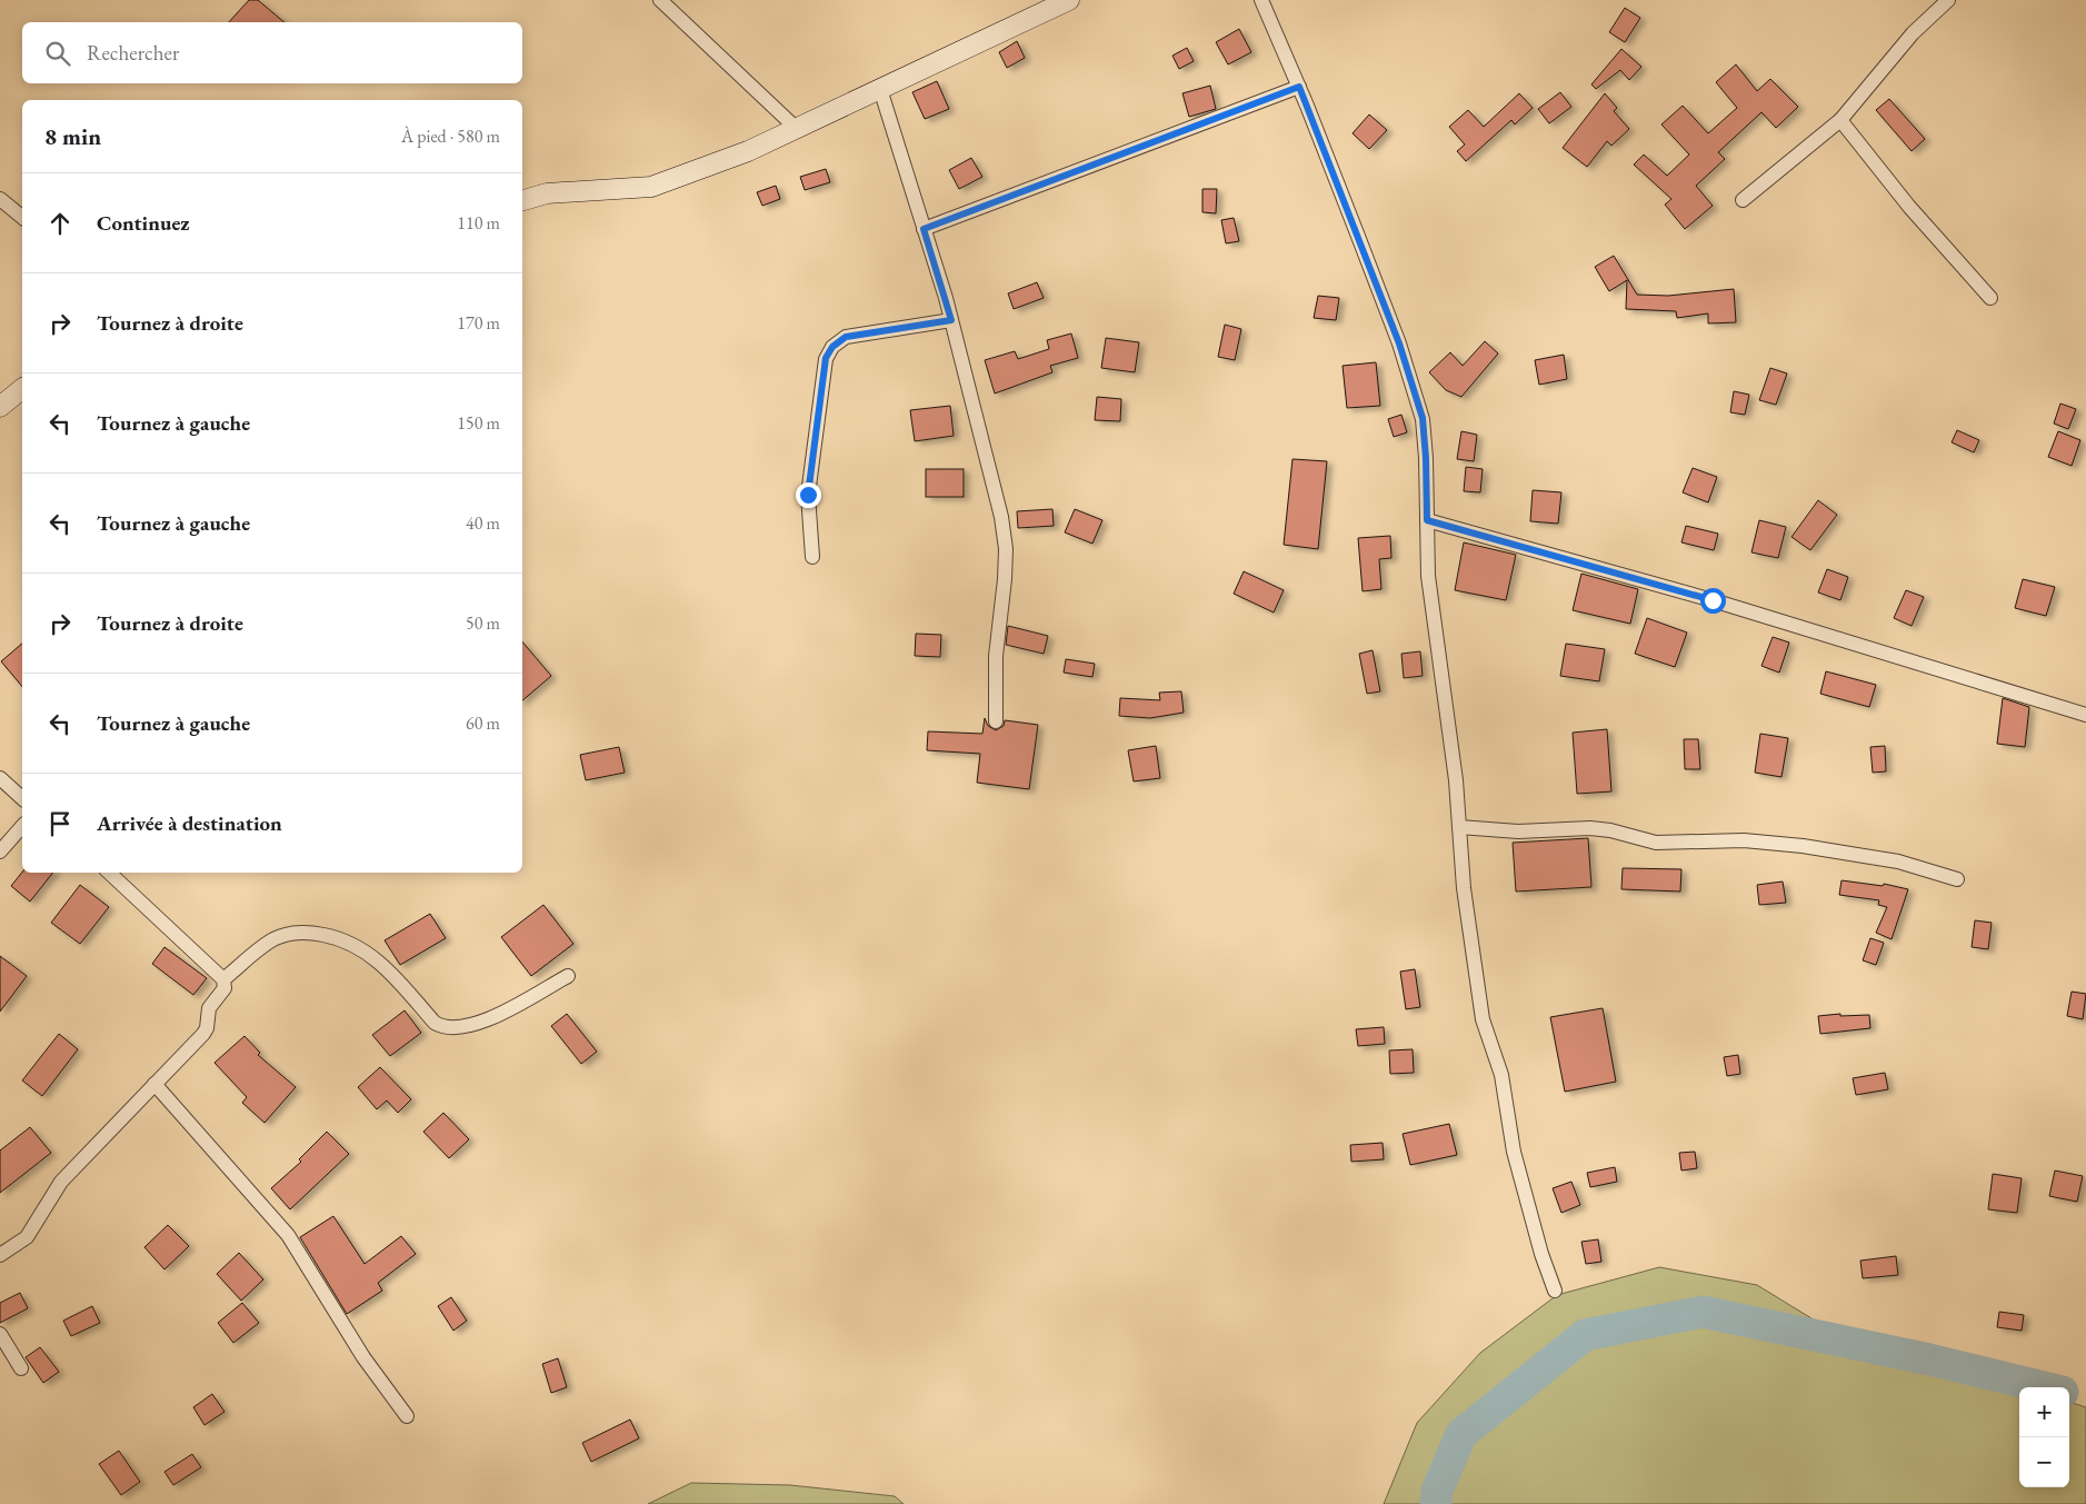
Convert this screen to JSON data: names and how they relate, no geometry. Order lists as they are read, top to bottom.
{
  "page": {
    "search": "Rechercher",
    "heading": ["8 min", "À pied · 580 m"],
    "list": [
      ["Continuez", "110 m"],
      ["Tournez à droite", "170 m"],
      ["Tournez à gauche", "150 m"],
      ["Tournez à gauche", "40 m"],
      ["Tournez à droite", "50 m"],
      ["Tournez à gauche", "60 m"],
      "Arrivée à destination"
    ],
    "map_buttons": ["+", "−"]
  }
}
